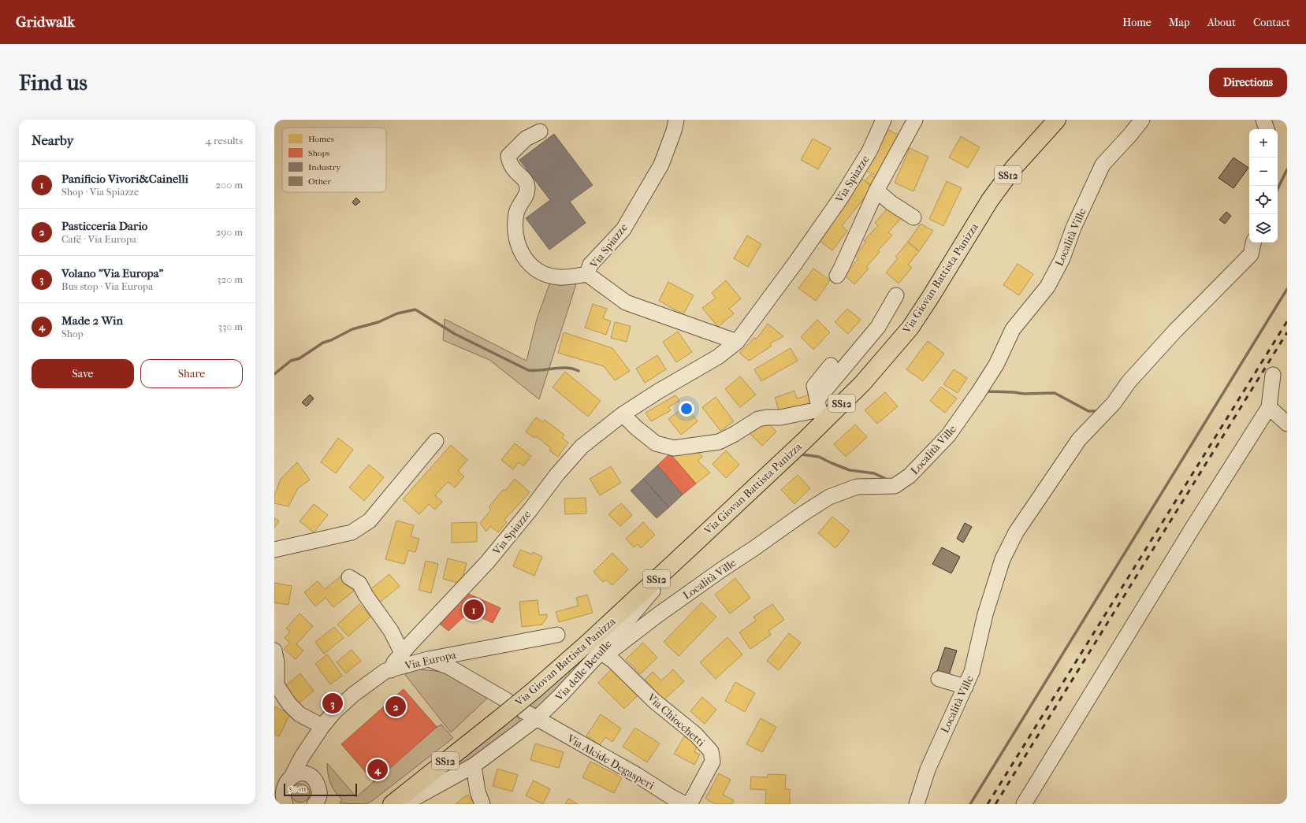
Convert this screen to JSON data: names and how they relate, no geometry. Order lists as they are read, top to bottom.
{
  "streets": {
    "main road": ["SS12", "Via Giovan Battista Panizza"],
    "street": [
      "Via Spiazze",
      "Località Ville",
      "Via Europa",
      "Via delle Betulle",
      "Via Chiocchetti",
      "Via Alcide Degasperi"
    ]
  },
  "crossings": [
    ["Via Spiazze", "Via Europa"],
    ["Località Ville", "Via delle Betulle"],
    ["Località Ville", "Via Chiocchetti"],
    ["Via Giovan Battista Panizza", "Via delle Betulle"],
    ["Via delle Betulle", "Via Chiocchetti"],
    ["Via delle Betulle", "Via Alcide Degasperi"]
  ],
  "legend": [
    "Homes",
    "Shops",
    "Industry",
    "Other"
  ],
  "scale_bar": "50 m",
  "page": {
    "header": "Gridwalk",
    "nav": [
      "Home",
      "Map",
      "About",
      "Contact"
    ],
    "buttons": [
      "Directions",
      ["Save", "Share"]
    ],
    "title": "Find us",
    "heading": ["Nearby", "4 results"],
    "map_buttons": ["+", "−"],
    "list": [
      {
        "mark": "1",
        "name": "Panificio Vivori&Cainelli",
        "note": "Shop · Via Spiazze",
        "value": "200 m"
      },
      {
        "mark": "2",
        "name": "Pasticceria Dario",
        "note": "Café · Via Europa",
        "value": "290 m"
      },
      {
        "mark": "3",
        "name": "Volano \"Via Europa\"",
        "note": "Bus stop · Via Europa",
        "value": "320 m"
      },
      {
        "mark": "4",
        "name": "Made 2 Win",
        "note": "Shop",
        "value": "330 m"
      }
    ],
    "pins": [
      "1",
      "3",
      "2",
      "4"
    ],
    "scale": "50 m"
  }
}
